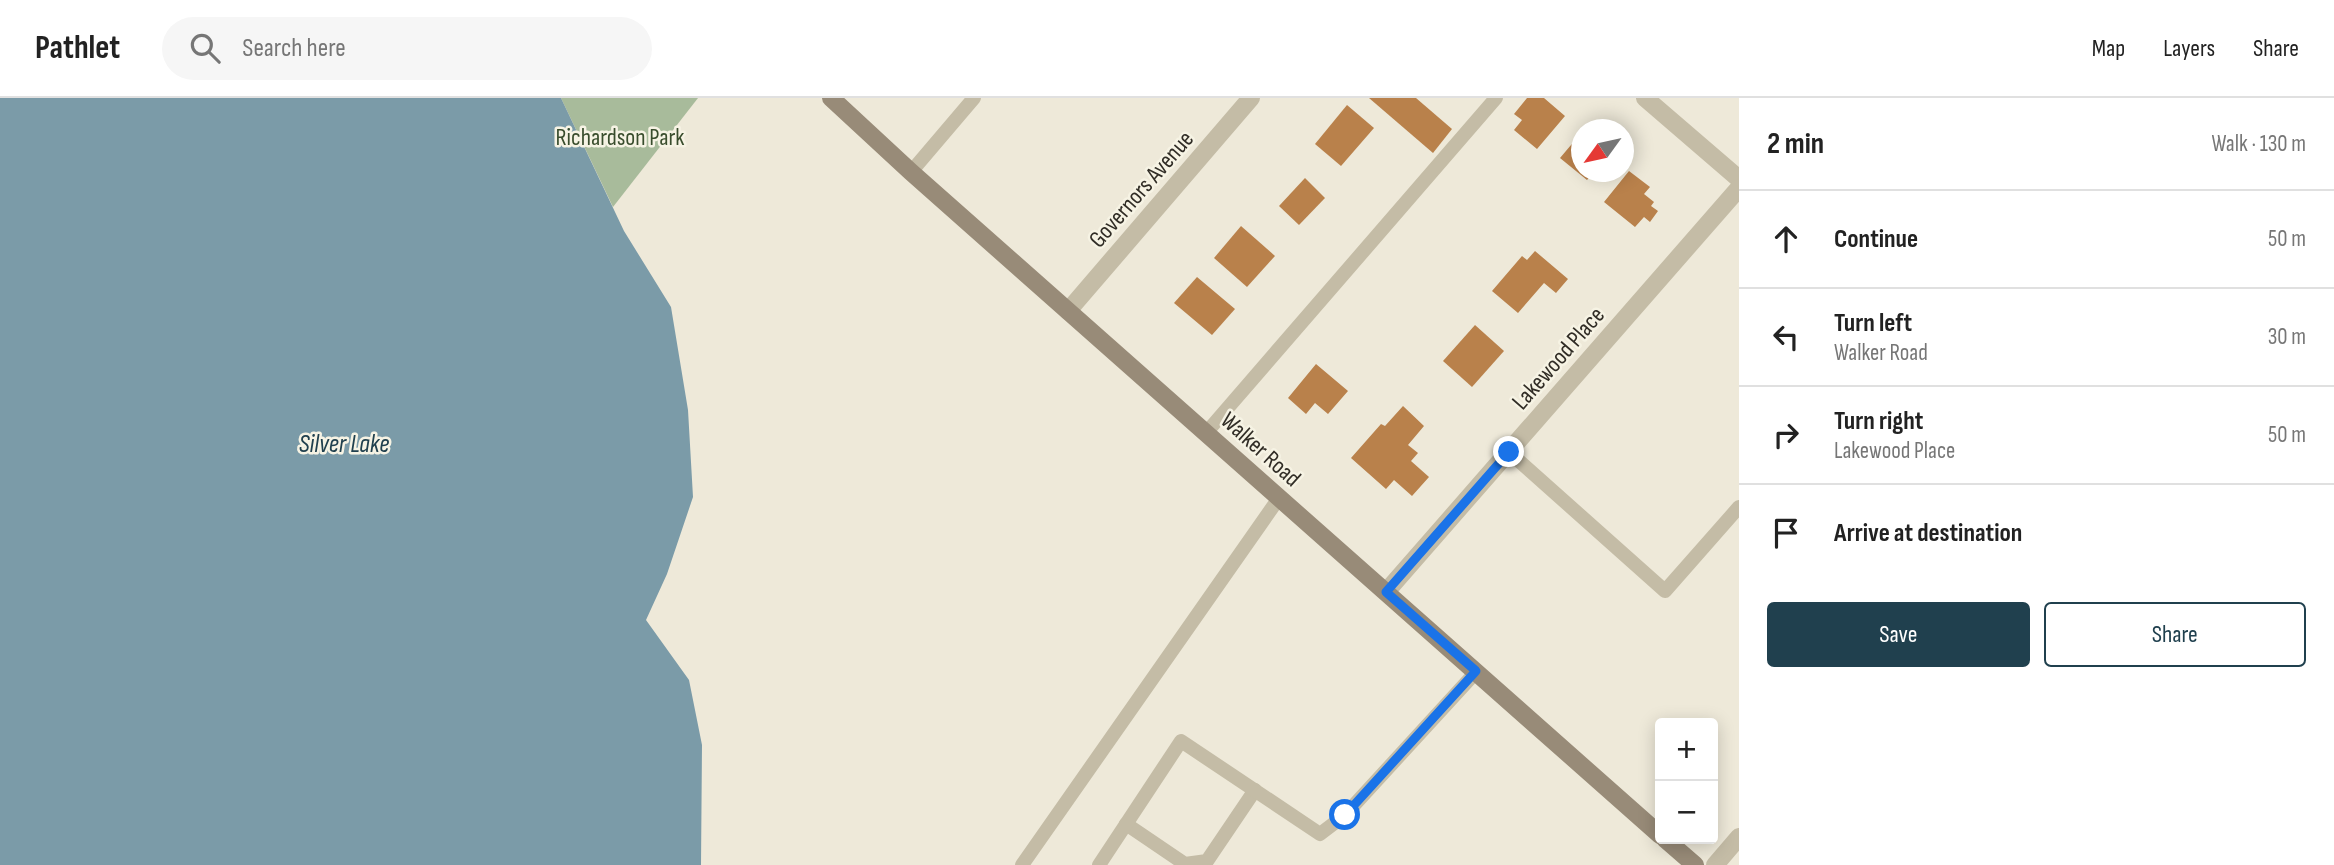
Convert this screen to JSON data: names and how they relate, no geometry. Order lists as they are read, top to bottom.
{
  "streets": {
    "street": ["Governors Avenue", "Lakewood Place", "Walker Road"]
  },
  "crossings": [
    ["Governors Avenue", "Walker Road"],
    ["Lakewood Place", "Walker Road"]
  ],
  "water": ["Silver Lake"],
  "parks": ["Richardson Park"],
  "north": "bottom left",
  "page": {
    "header": "Pathlet",
    "search": "Search here",
    "nav": ["Map", "Layers", "Share"],
    "heading": ["2 min", "Walk · 130 m"],
    "list": [
      ["Continue", "50 m"],
      ["Turn left", "Walker Road", "30 m"],
      ["Turn right", "Lakewood Place", "50 m"],
      "Arrive at destination"
    ],
    "buttons": ["Save", "Share"],
    "map_buttons": ["+", "−"]
  }
}
